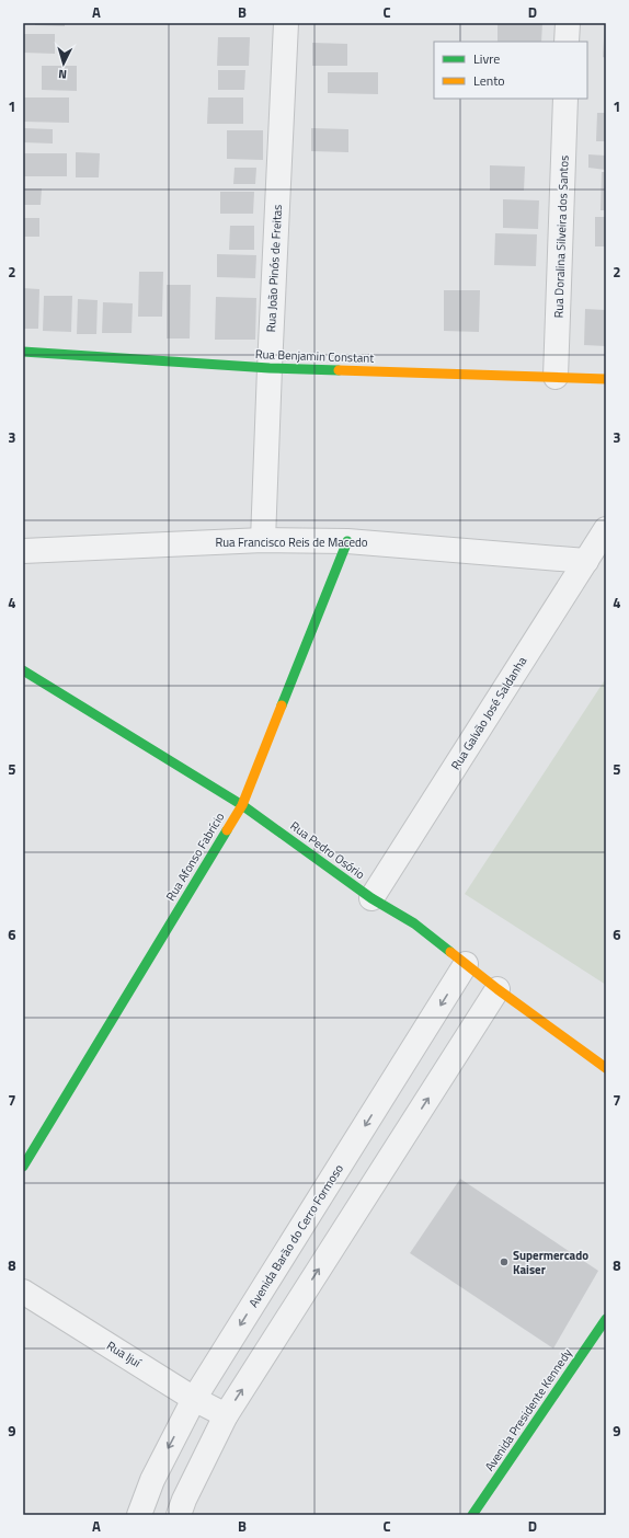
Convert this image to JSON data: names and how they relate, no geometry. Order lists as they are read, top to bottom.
{
  "streets": {
    "street": [
      "Rua Doralina Silveira dos Santos",
      "Rua João Pinós de Freitas",
      "Rua Benjamin Constant",
      "Rua Francisco Reis de Macedo",
      "Rua Galvão José Saldanha",
      "Rua Pedro Osório",
      "Rua Afonso Fabrício",
      "Avenida Barão do Cerro Formoso",
      "Rua Ijuí",
      "Avenida Presidente Kennedy"
    ]
  },
  "crossings": [
    ["Rua Doralina Silveira dos Santos", "Rua Benjamin Constant"],
    ["Rua João Pinós de Freitas", "Rua Benjamin Constant"],
    ["Rua João Pinós de Freitas", "Rua Francisco Reis de Macedo"],
    ["Rua Francisco Reis de Macedo", "Rua Galvão José Saldanha"],
    ["Rua Francisco Reis de Macedo", "Rua Afonso Fabrício"],
    ["Rua Galvão José Saldanha", "Rua Pedro Osório"],
    ["Rua Pedro Osório", "Rua Afonso Fabrício"],
    ["Rua Pedro Osório", "Avenida Barão do Cerro Formoso"],
    ["Avenida Barão do Cerro Formoso", "Rua Ijuí"]
  ],
  "places": ["Supermercado Kaiser"],
  "legend": ["Livre", "Lento"],
  "north": "bottom",
  "grid": {
    "columns": [
      "A",
      "B",
      "C",
      "D"
    ],
    "rows": [
      "1",
      "2",
      "3",
      "4",
      "5",
      "6",
      "7",
      "8",
      "9"
    ]
  }
}
